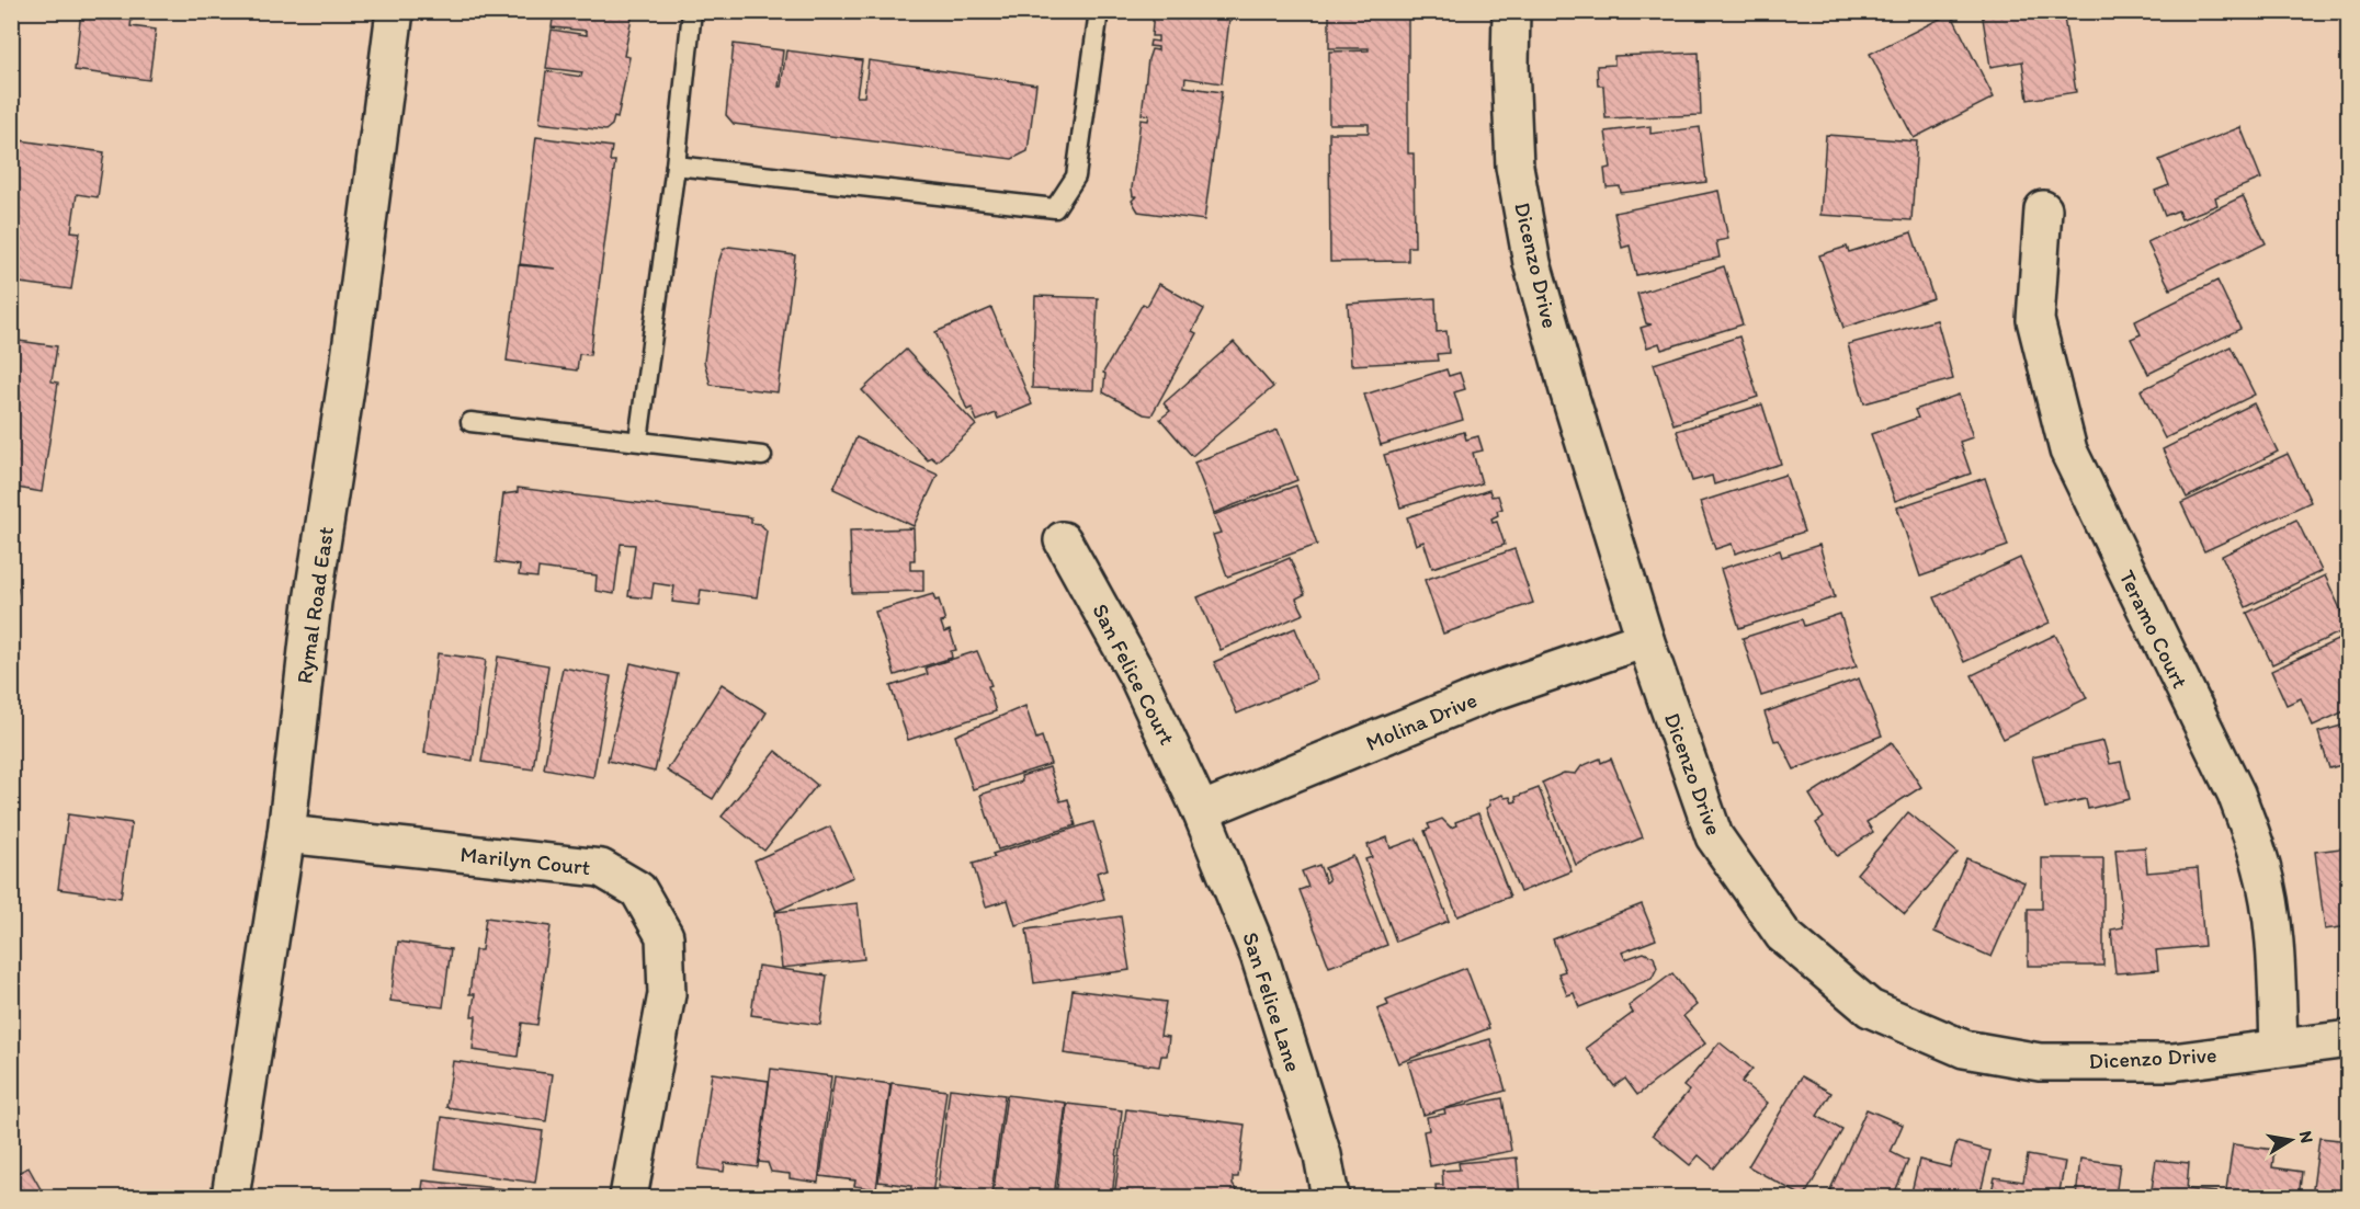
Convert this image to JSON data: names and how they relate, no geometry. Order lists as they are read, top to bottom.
{
  "streets": {
    "street": [
      "Dicenzo Drive",
      "Rymal Road East",
      "Teramo Court",
      "San Felice Court",
      "Molina Drive",
      "Marilyn Court",
      "San Felice Lane"
    ]
  },
  "crossings": [
    ["Dicenzo Drive", "Teramo Court"],
    ["Dicenzo Drive", "Molina Drive"],
    ["Rymal Road East", "Marilyn Court"],
    ["San Felice Court", "Molina Drive"],
    ["San Felice Court", "San Felice Lane"],
    ["Molina Drive", "San Felice Lane"]
  ],
  "north": "right"
}
